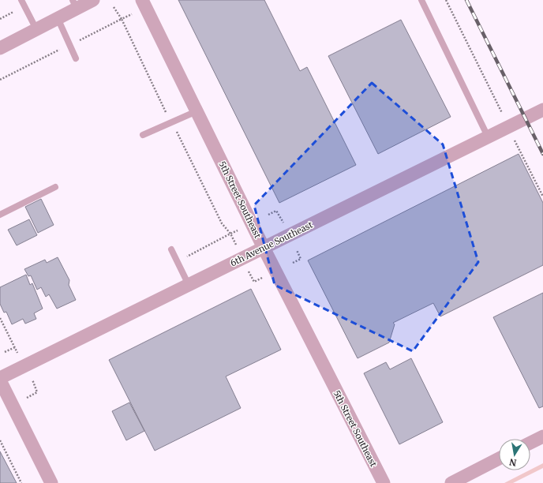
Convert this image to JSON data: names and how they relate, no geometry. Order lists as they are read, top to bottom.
{
  "streets": {
    "street": ["5th Street Southeast", "6th Avenue Southeast"]
  },
  "crossings": [
    ["5th Street Southeast", "6th Avenue Southeast"]
  ],
  "north": "bottom"
}
